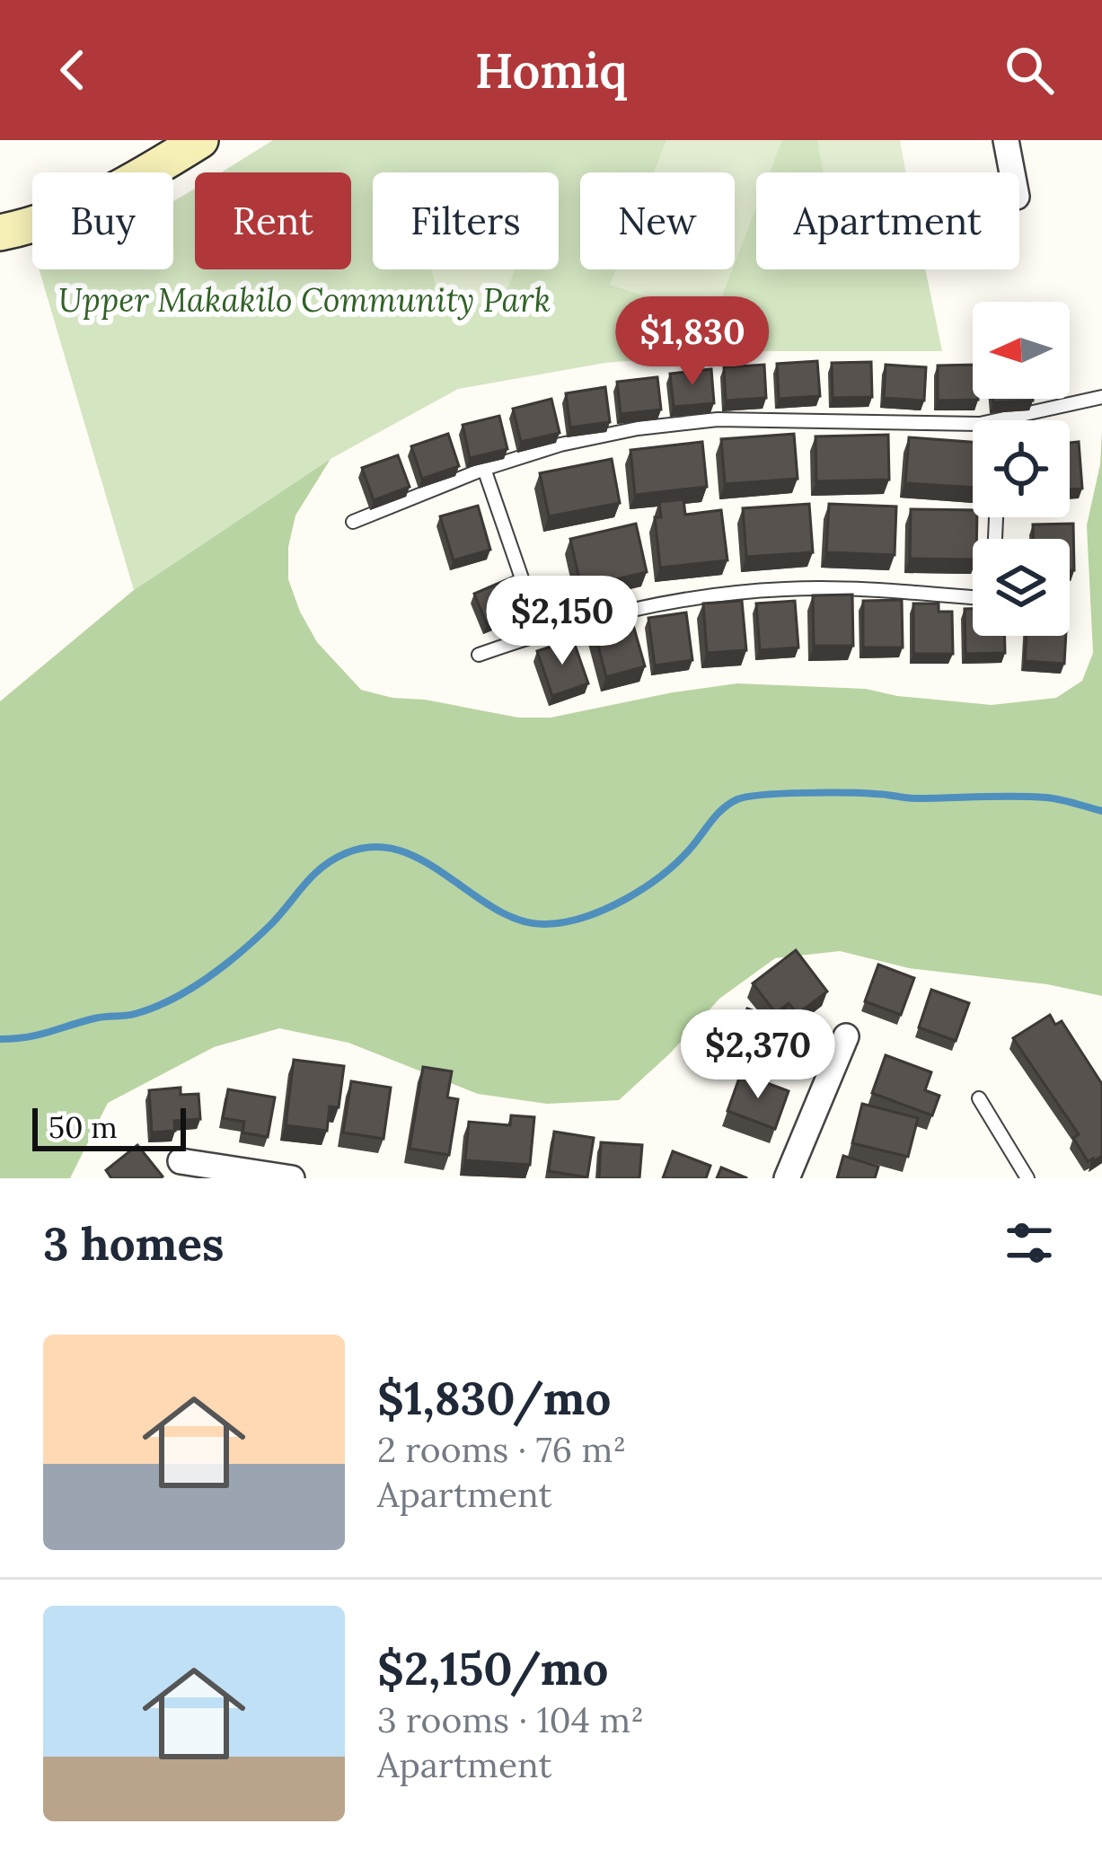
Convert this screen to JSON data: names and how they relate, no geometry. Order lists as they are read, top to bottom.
{
  "parks": ["Upper Makakilo Community Park"],
  "scale_bar": "50 m",
  "north": "left",
  "page": {
    "header": "Homiq",
    "chip": [
      "Buy",
      "Rent",
      "Filters",
      "New",
      "Apartment"
    ],
    "price": ["$1,830", "$2,150", "$2,370"],
    "scale": "50 m",
    "heading": "3 homes",
    "list": [
      {
        "name": "$1,830/mo",
        "note": "2 rooms · 76 m² · Apartment"
      },
      {
        "name": "$2,150/mo",
        "note": "3 rooms · 104 m² · Apartment"
      }
    ]
  }
}
